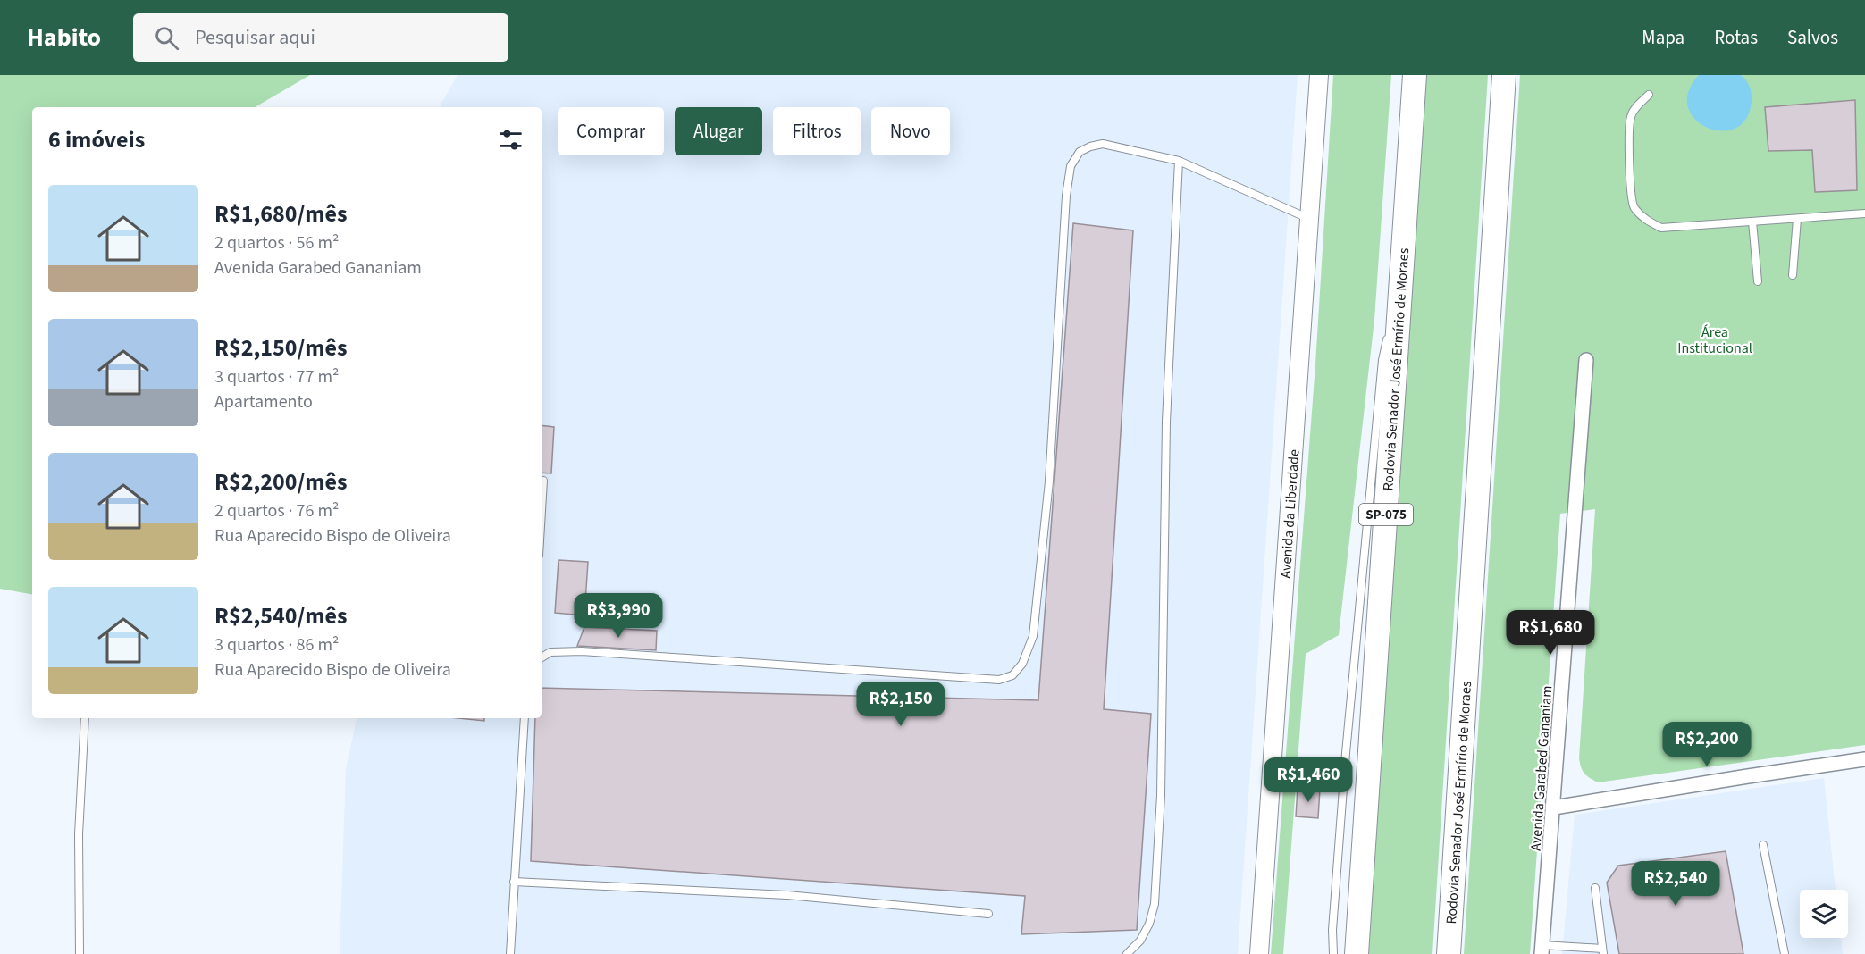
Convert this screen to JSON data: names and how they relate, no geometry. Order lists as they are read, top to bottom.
{
  "streets": {
    "highway": ["Rodovia Senador José Ermírio de Moraes", "SP-075"],
    "street": ["Avenida da Liberdade", "Avenida Garabed Gananiam"]
  },
  "parks": ["Área Institucional"],
  "page": {
    "header": "Habito",
    "search": "Pesquisar aqui",
    "nav": ["Mapa", "Rotas", "Salvos"],
    "chip": [
      "Comprar",
      "Alugar",
      "Filtros",
      "Novo"
    ],
    "heading": "6 imóveis",
    "list": [
      {
        "name": "R$1,680/mês",
        "note": "2 quartos · 56 m² · Avenida Garabed Gananiam"
      },
      {
        "name": "R$2,150/mês",
        "note": "3 quartos · 77 m² · Apartamento"
      },
      {
        "name": "R$2,200/mês",
        "note": "2 quartos · 76 m² · Rua Aparecido Bispo de Oliveira"
      },
      {
        "name": "R$2,540/mês",
        "note": "3 quartos · 86 m² · Rua Aparecido Bispo de Oliveira"
      }
    ],
    "price": [
      "R$3,990",
      "R$1,680",
      "R$2,150",
      "R$2,200",
      "R$1,460",
      "R$2,540"
    ]
  }
}
